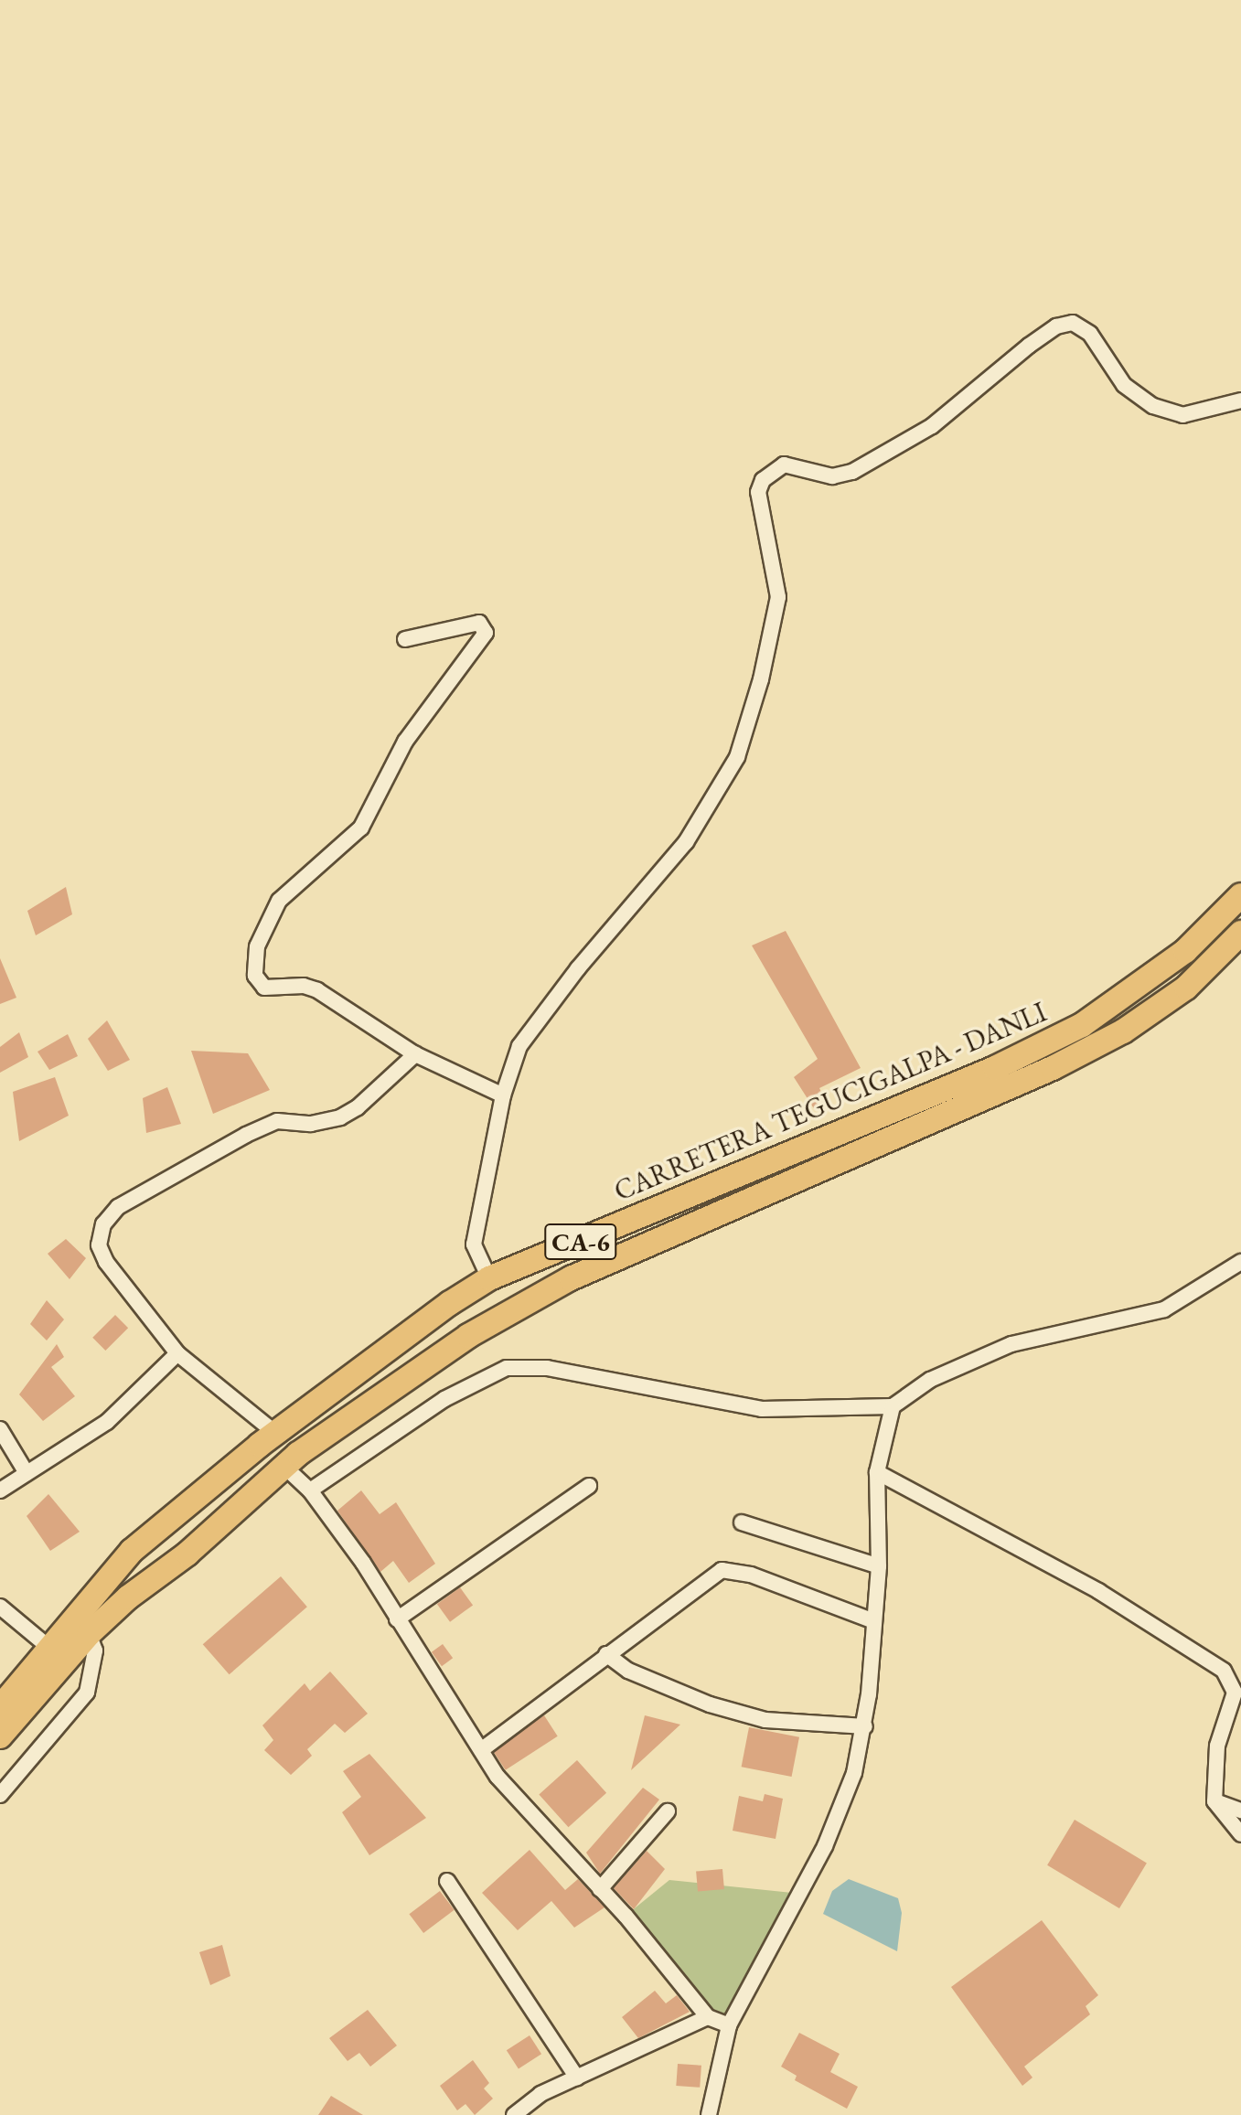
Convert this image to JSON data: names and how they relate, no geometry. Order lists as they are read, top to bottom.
{
  "streets": {
    "highway": ["CARRETERA TEGUCIGALPA - DANLI", "CA-6"]
  }
}
